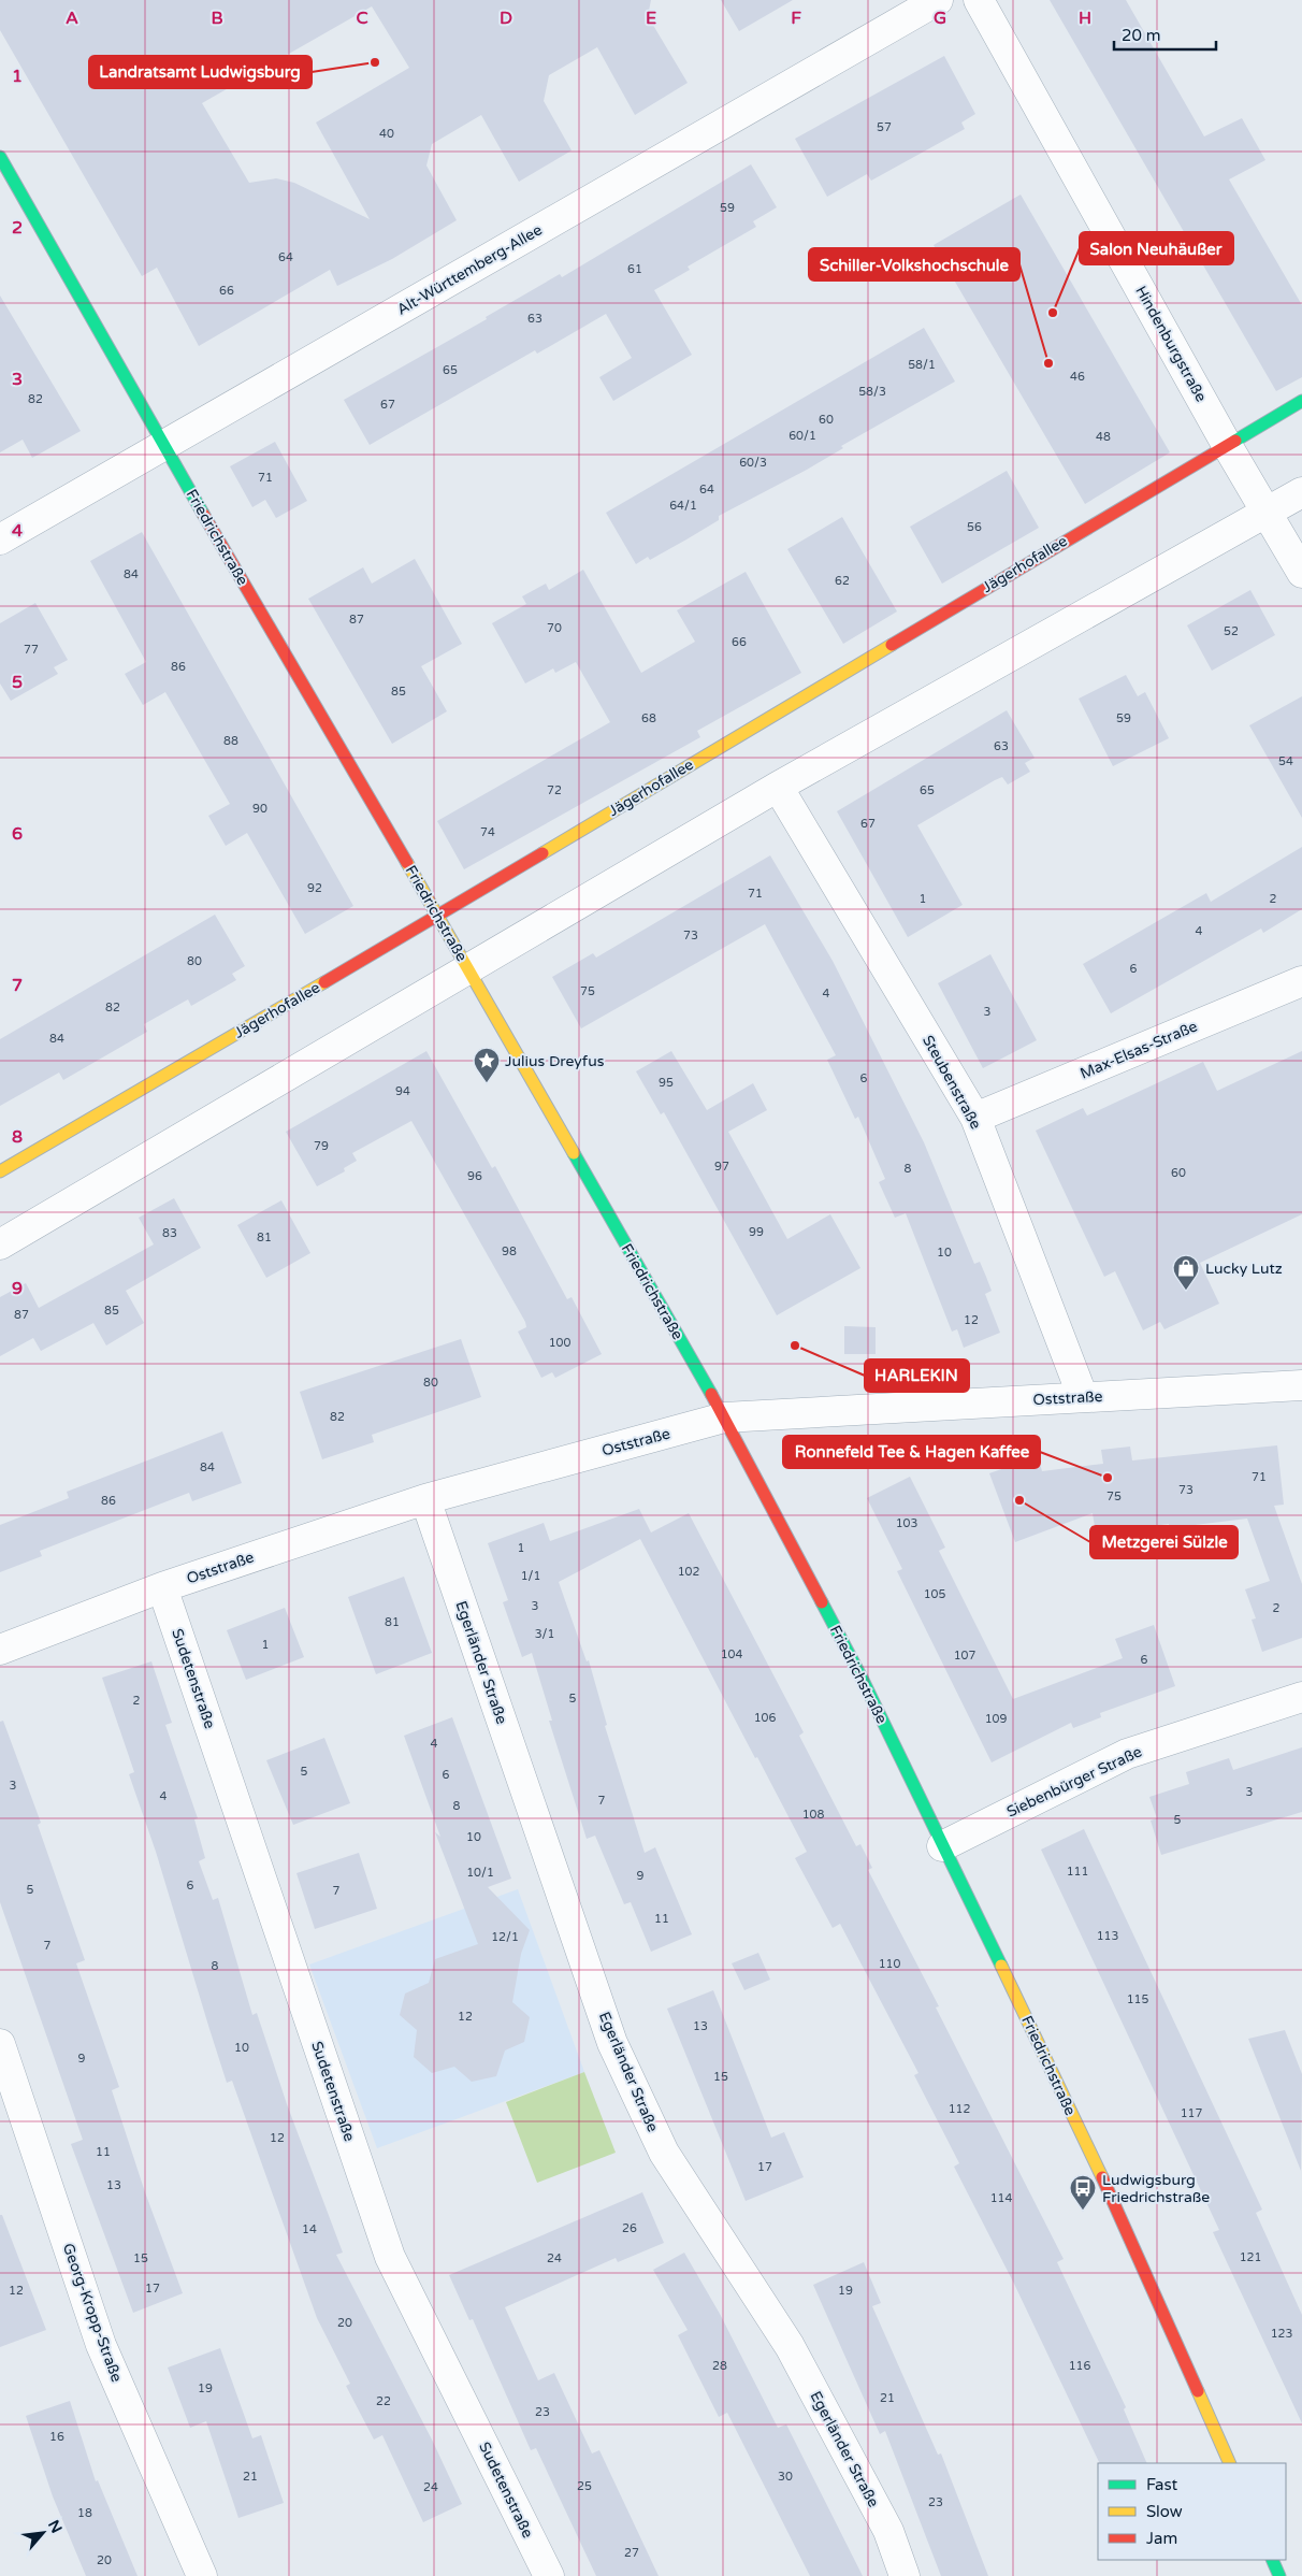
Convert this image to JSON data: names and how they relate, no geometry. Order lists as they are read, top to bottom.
{
  "streets": {
    "main road": ["Friedrichstraße", "Jägerhofallee"],
    "street": [
      "Alt-Württemberg-Allee",
      "Hindenburgstraße",
      "Max-Elsas-Straße",
      "Steubenstraße",
      "Oststraße",
      "Egerländer Straße",
      "Sudetenstraße",
      "Siebenbürger Straße",
      "Georg-Kropp-Straße"
    ]
  },
  "crossings": [
    ["Alt-Württemberg-Allee", "Friedrichstraße"],
    ["Hindenburgstraße", "Jägerhofallee"],
    ["Friedrichstraße", "Jägerhofallee"],
    ["Friedrichstraße", "Oststraße"],
    ["Friedrichstraße", "Siebenbürger Straße"],
    ["Max-Elsas-Straße", "Steubenstraße"],
    ["Steubenstraße", "Oststraße"],
    ["Oststraße", "Egerländer Straße"],
    ["Oststraße", "Sudetenstraße"]
  ],
  "places": {
    "other": [
      "Landratsamt Ludwigsburg",
      "Salon Neuhäußer",
      "Schiller-Volkshochschule",
      "HARLEKIN",
      "Ronnefeld Tee & Hagen Kaffee",
      "Metzgerei Sülzle"
    ],
    "place": ["Julius Dreyfus"],
    "shop": ["Lucky Lutz"],
    "bus stop": ["Ludwigsburg Friedrichstraße"]
  },
  "house_numbers": [
    "57",
    "40",
    "59",
    "64",
    "61",
    "66",
    "63",
    "58/1",
    "65",
    "46",
    "58/3",
    "82",
    "67",
    "60",
    "60/1",
    "48",
    "60/3",
    "71",
    "64",
    "64/1",
    "56",
    "84",
    "62",
    "87",
    "70",
    "52",
    "66",
    "77",
    "86",
    "85",
    "68",
    "59",
    "88",
    "63",
    "54",
    "72",
    "65",
    "90",
    "67",
    "74",
    "92",
    "71",
    "1",
    "2",
    "4",
    "73",
    "80",
    "6",
    "75",
    "4",
    "82",
    "3",
    "84",
    "6",
    "95",
    "94",
    "79",
    "97",
    "8",
    "60",
    "96",
    "99",
    "83",
    "81",
    "98",
    "10",
    "85",
    "87",
    "12",
    "100",
    "80",
    "82",
    "84",
    "71",
    "73",
    "75",
    "86",
    "103",
    "1",
    "102",
    "1/1",
    "105",
    "3",
    "2",
    "81",
    "3/1",
    "1",
    "104",
    "107",
    "6",
    "5",
    "2",
    "106",
    "109",
    "4",
    "5",
    "6",
    "3",
    "3",
    "4",
    "7",
    "8",
    "108",
    "5",
    "10",
    "111",
    "10/1",
    "9",
    "6",
    "5",
    "7",
    "11",
    "113",
    "12/1",
    "7",
    "110",
    "8",
    "115",
    "12",
    "13",
    "10",
    "9",
    "15",
    "112",
    "117",
    "12",
    "11",
    "17",
    "13",
    "114",
    "26",
    "14",
    "121",
    "15",
    "24",
    "17",
    "12",
    "19",
    "20",
    "123",
    "28",
    "116",
    "19",
    "21",
    "22",
    "23",
    "16",
    "21",
    "30",
    "25",
    "24",
    "23",
    "18",
    "27",
    "20"
  ],
  "legend": ["Fast", "Slow", "Jam"],
  "scale_bar": "20 m",
  "north": "top right",
  "grid": {
    "columns": [
      "A",
      "B",
      "C",
      "D",
      "E",
      "F",
      "G",
      "H"
    ],
    "rows": [
      "1",
      "2",
      "3",
      "4",
      "5",
      "6",
      "7",
      "8",
      "9"
    ]
  }
}
